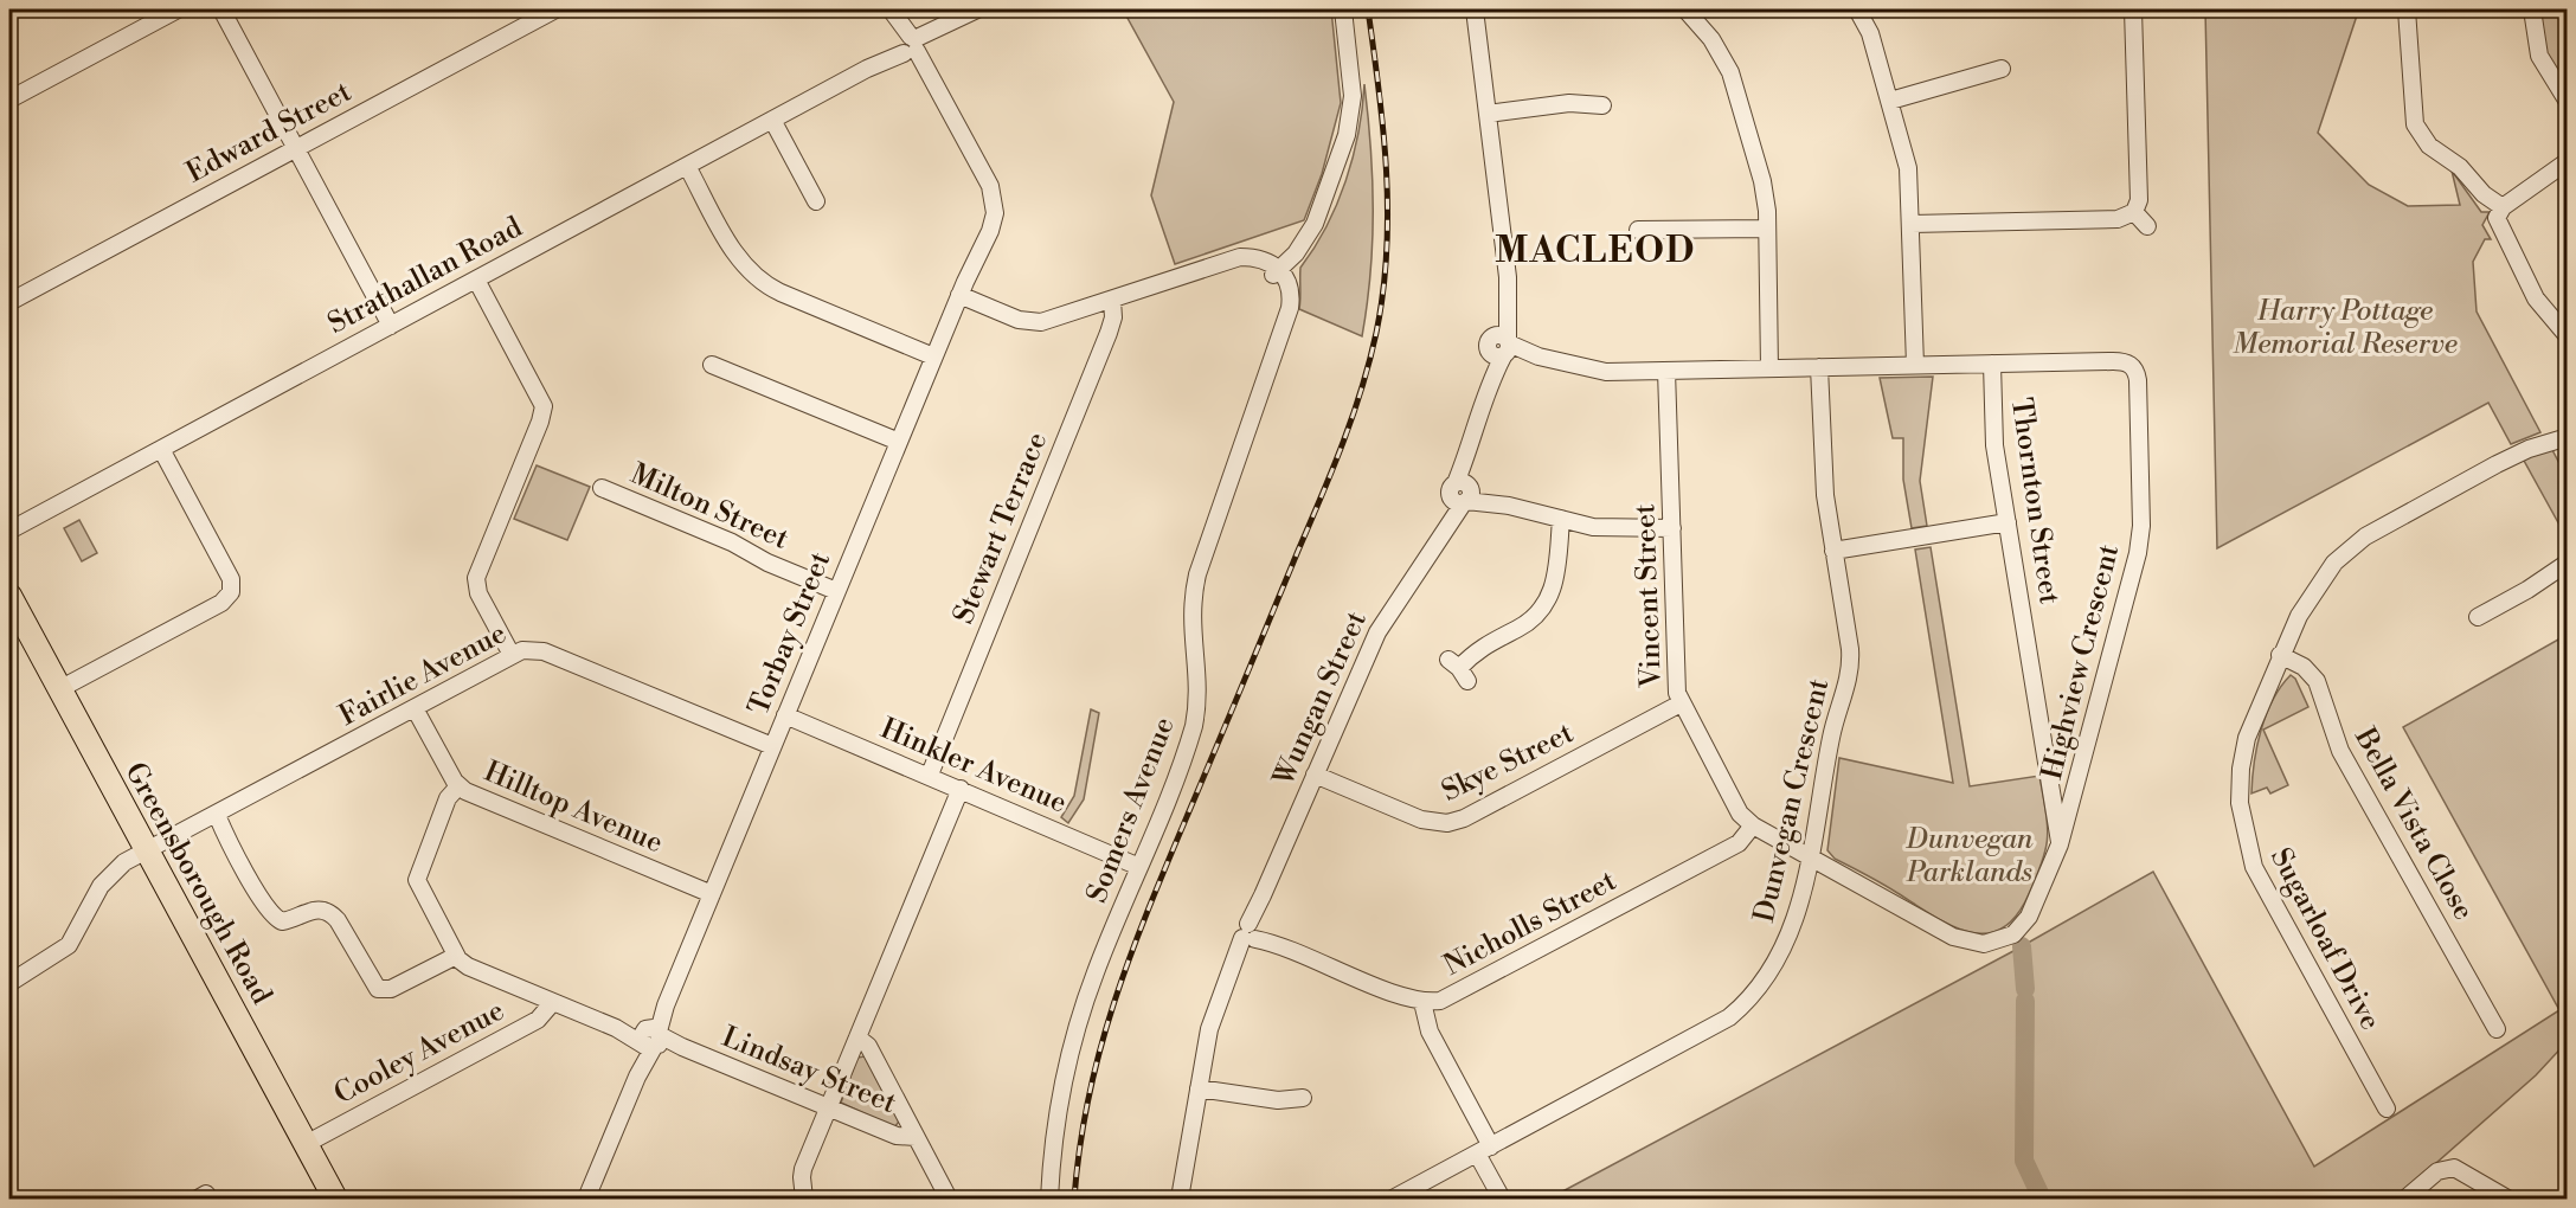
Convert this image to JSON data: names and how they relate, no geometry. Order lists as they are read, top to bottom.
{
  "streets": {
    "highway": ["Greensborough Road"],
    "street": [
      "Edward Street",
      "Strathallan Road",
      "Thornton Street",
      "Milton Street",
      "Stewart Terrace",
      "Vincent Street",
      "Torbay Street",
      "Highview Crescent",
      "Fairlie Avenue",
      "Wungan Street",
      "Skye Street",
      "Hinkler Avenue",
      "Dunvegan Crescent",
      "Hilltop Avenue",
      "Somers Avenue",
      "Bella Vista Close",
      "Nicholls Street",
      "Sugarloaf Drive",
      "Cooley Avenue",
      "Lindsay Street"
    ]
  },
  "crossings": [
    ["Strathallan Road", "Torbay Street"],
    ["Thornton Street", "Highview Crescent"],
    ["Milton Street", "Torbay Street"],
    ["Stewart Terrace", "Hinkler Avenue"],
    ["Vincent Street", "Highview Crescent"],
    ["Vincent Street", "Skye Street"],
    ["Vincent Street", "Dunvegan Crescent"],
    ["Vincent Street", "Nicholls Street"],
    ["Torbay Street", "Fairlie Avenue"],
    ["Torbay Street", "Hinkler Avenue"],
    ["Torbay Street", "Hilltop Avenue"],
    ["Torbay Street", "Lindsay Street"],
    ["Highview Crescent", "Wungan Street"],
    ["Highview Crescent", "Dunvegan Crescent"],
    ["Fairlie Avenue", "Hilltop Avenue"],
    ["Fairlie Avenue", "Greensborough Road"],
    ["Wungan Street", "Skye Street"],
    ["Wungan Street", "Nicholls Street"],
    ["Hinkler Avenue", "Somers Avenue"],
    ["Bella Vista Close", "Sugarloaf Drive"],
    ["Greensborough Road", "Cooley Avenue"],
    ["Cooley Avenue", "Lindsay Street"]
  ],
  "districts": ["MACLEOD"],
  "parks": ["Harry Pottage Memorial Reserve", "Dunvegan Parklands"]
}
